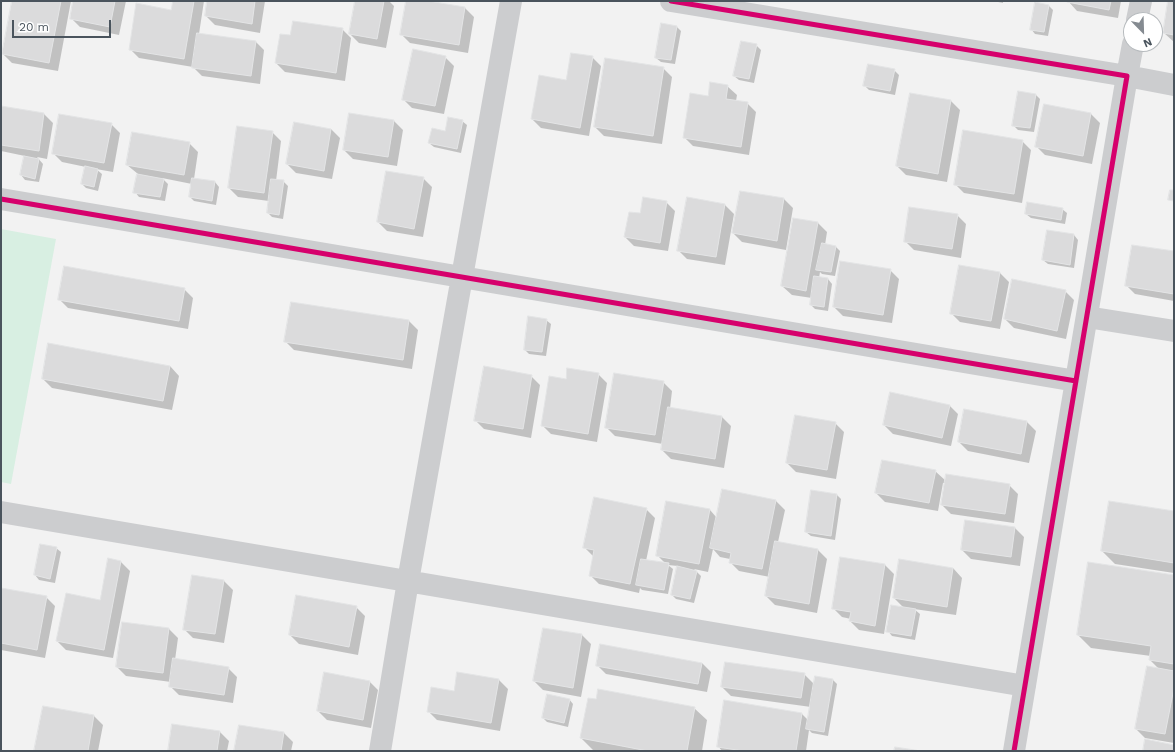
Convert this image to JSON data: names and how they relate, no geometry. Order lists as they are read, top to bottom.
{
  "scale_bar": "20 m",
  "north": "bottom right"
}
